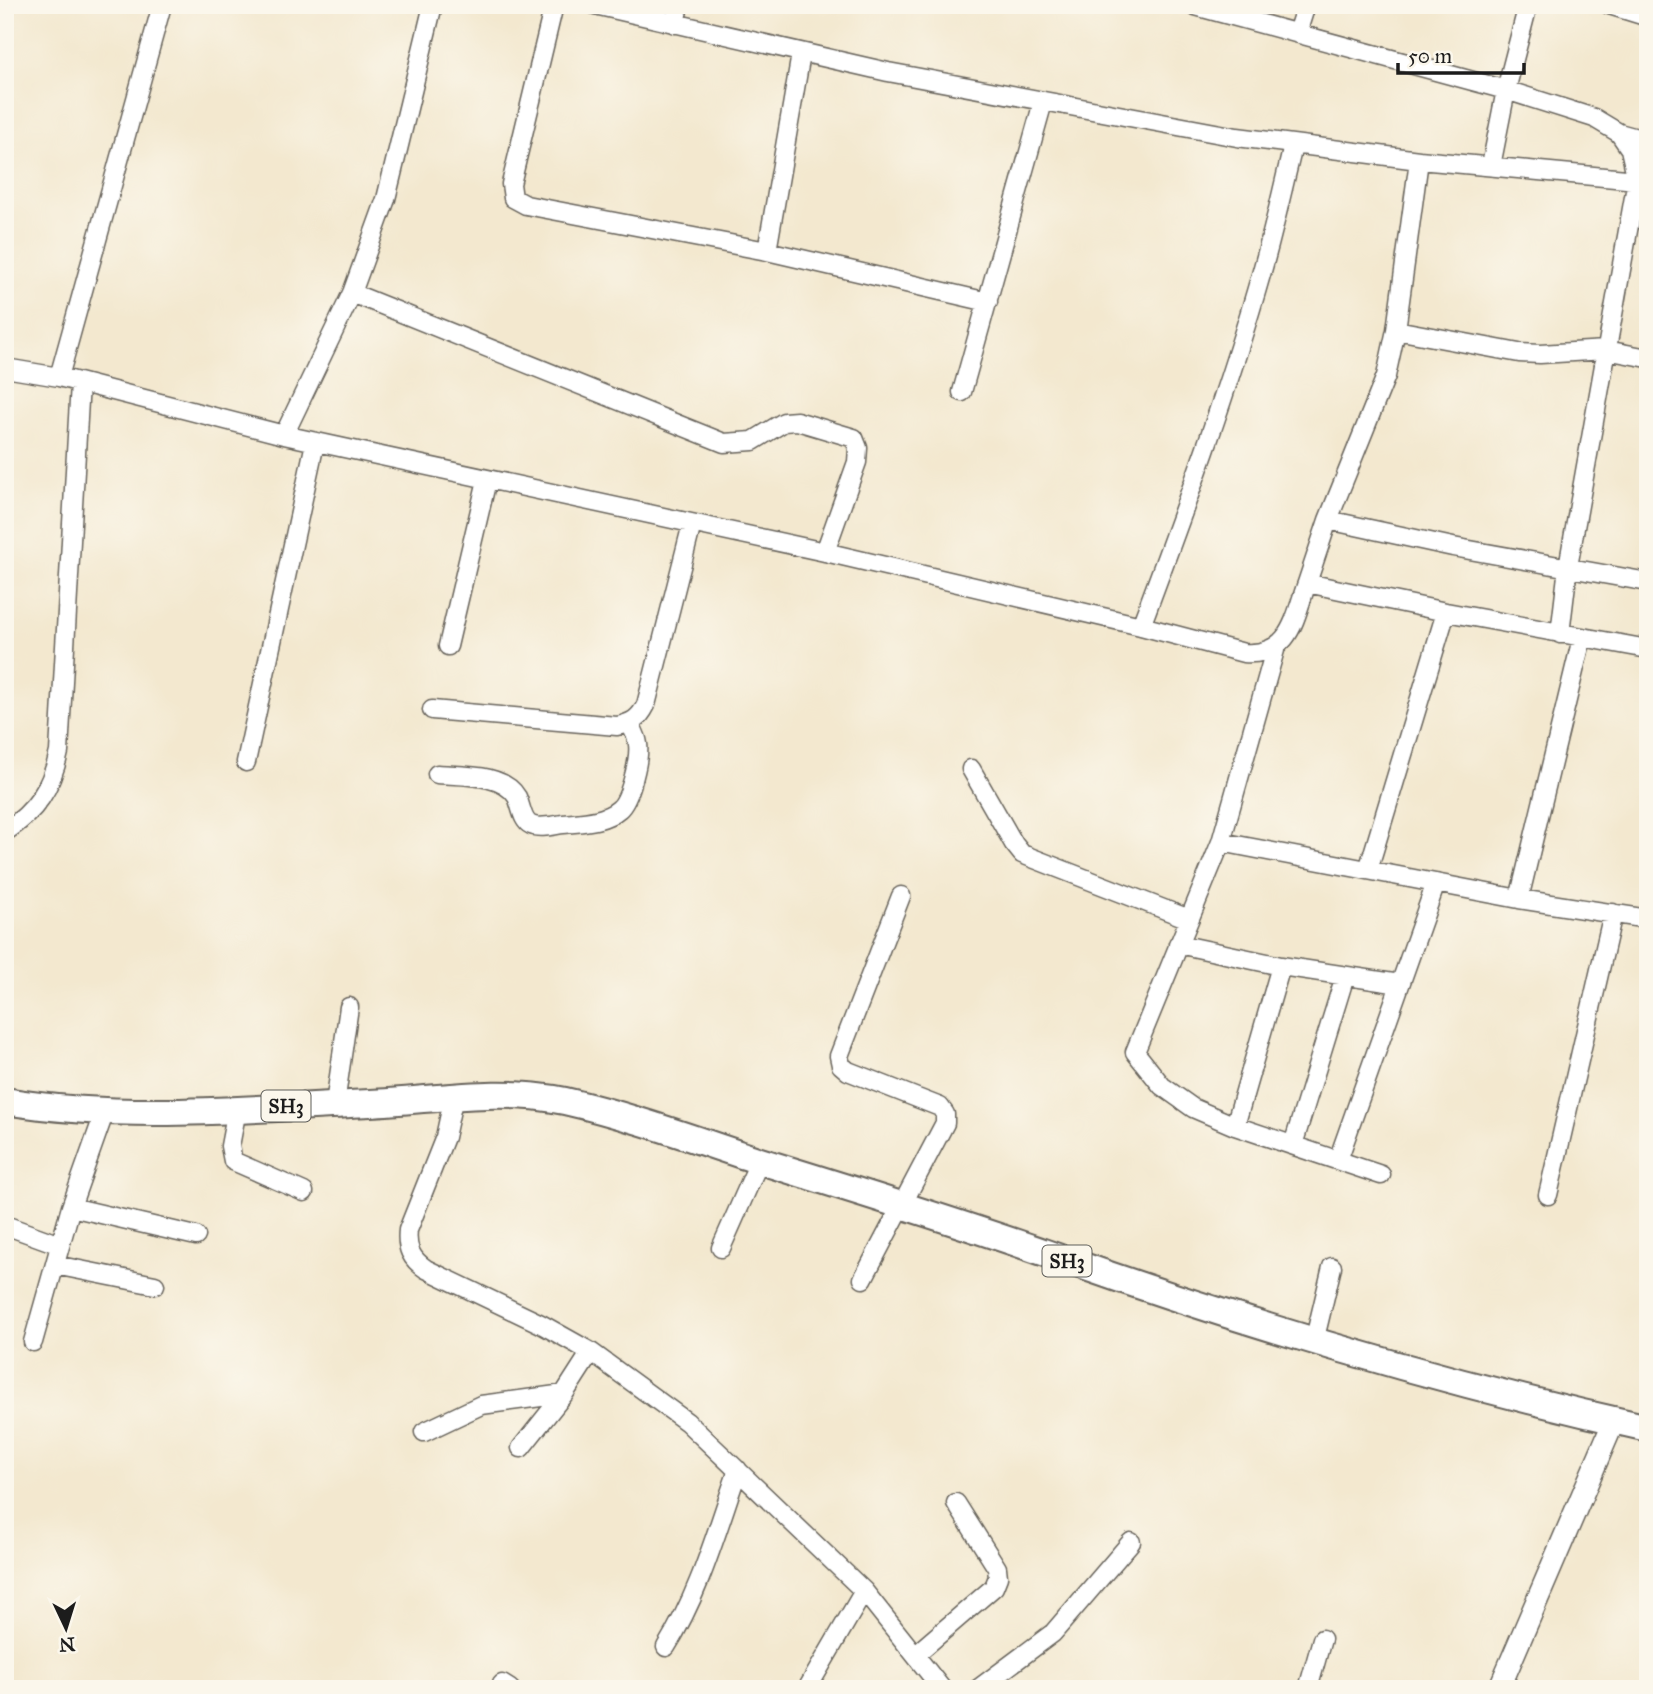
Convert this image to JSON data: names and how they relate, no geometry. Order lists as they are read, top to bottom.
{
  "streets": {
    "main road": ["SH3"]
  },
  "scale_bar": "50 m",
  "north": "bottom"
}
